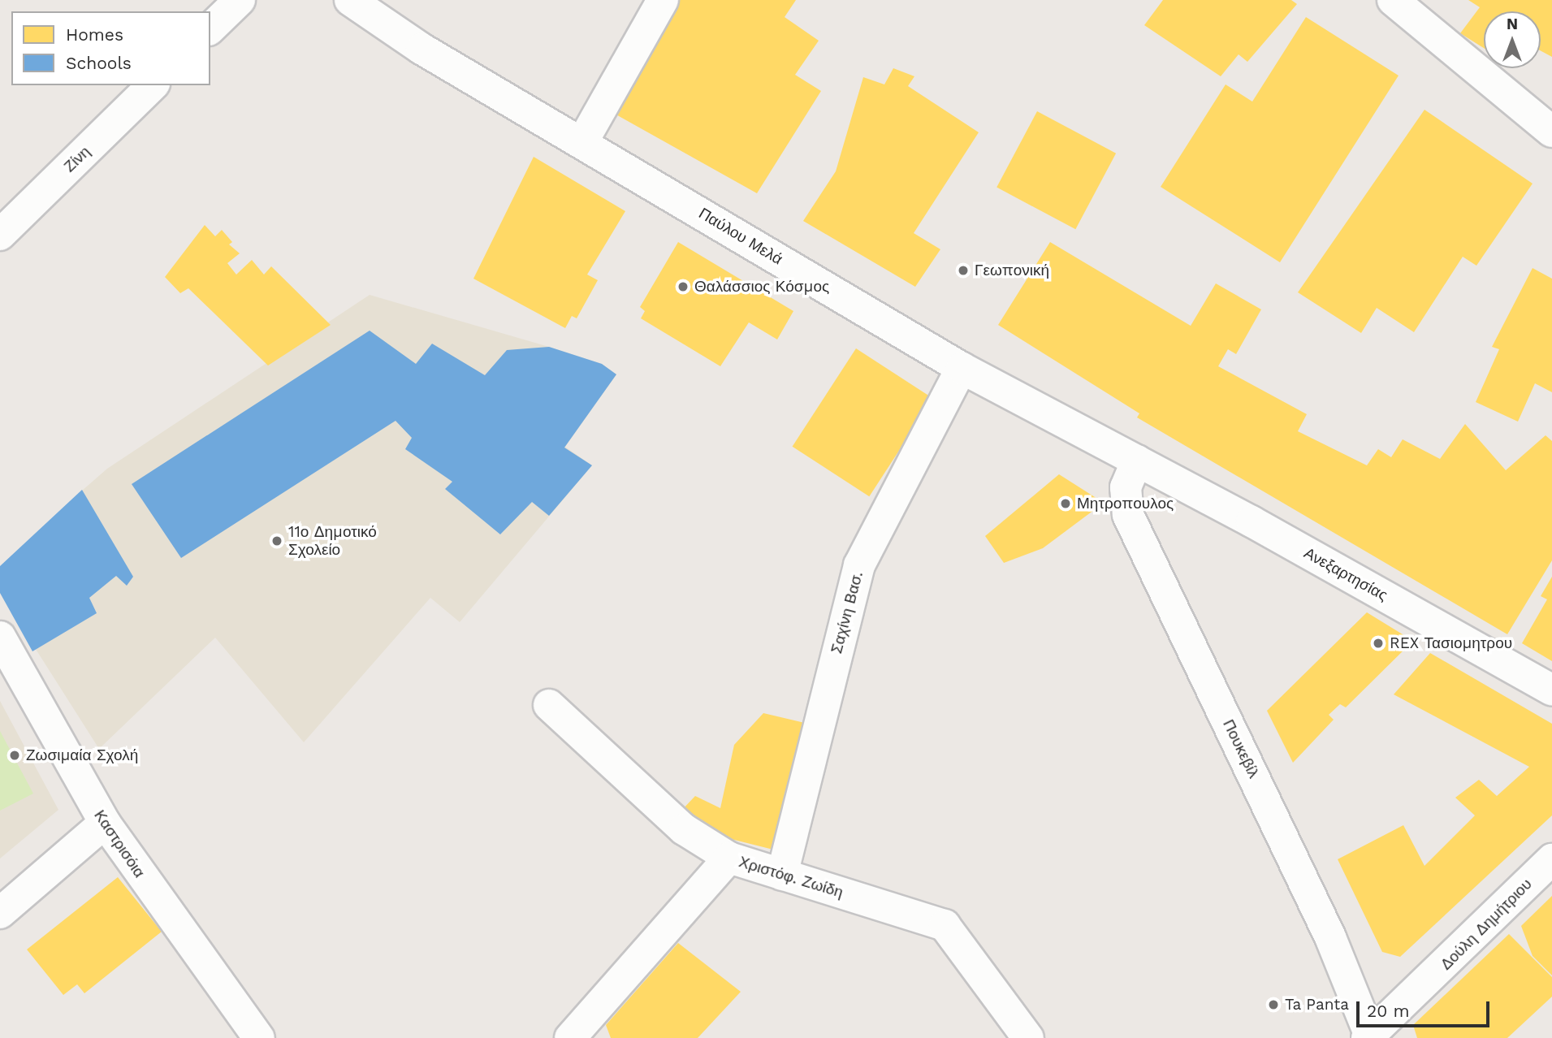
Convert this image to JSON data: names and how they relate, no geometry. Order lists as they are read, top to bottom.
{
  "streets": {
    "street": [
      "Ζίνη",
      "Παύλου Μελά",
      "Ανεξαρτησίας",
      "Σαχίνη Βασ.",
      "Πουκεβίλ",
      "Καστρισόια",
      "Χριστόφ. Ζωίδη",
      "Δούλη Δημήτριου"
    ]
  },
  "crossings": [
    ["Παύλου Μελά", "Ανεξαρτησίας"],
    ["Παύλου Μελά", "Σαχίνη Βασ."],
    ["Παύλου Μελά", "Πουκεβίλ"],
    ["Ανεξαρτησίας", "Πουκεβίλ"],
    ["Σαχίνη Βασ.", "Χριστόφ. Ζωίδη"],
    ["Πουκεβίλ", "Δούλη Δημήτριου"]
  ],
  "places": [
    "Γεωπονική",
    "Θαλάσσιος Κόσμος",
    "Μητροπουλος",
    "11ο Δημοτικό Σχολείο",
    "REX Τασιομητρου",
    "Ζωσιμαία Σχολή",
    "Ta Panta"
  ],
  "legend": ["Homes", "Schools"],
  "scale_bar": "20 m",
  "north": "top"
}
